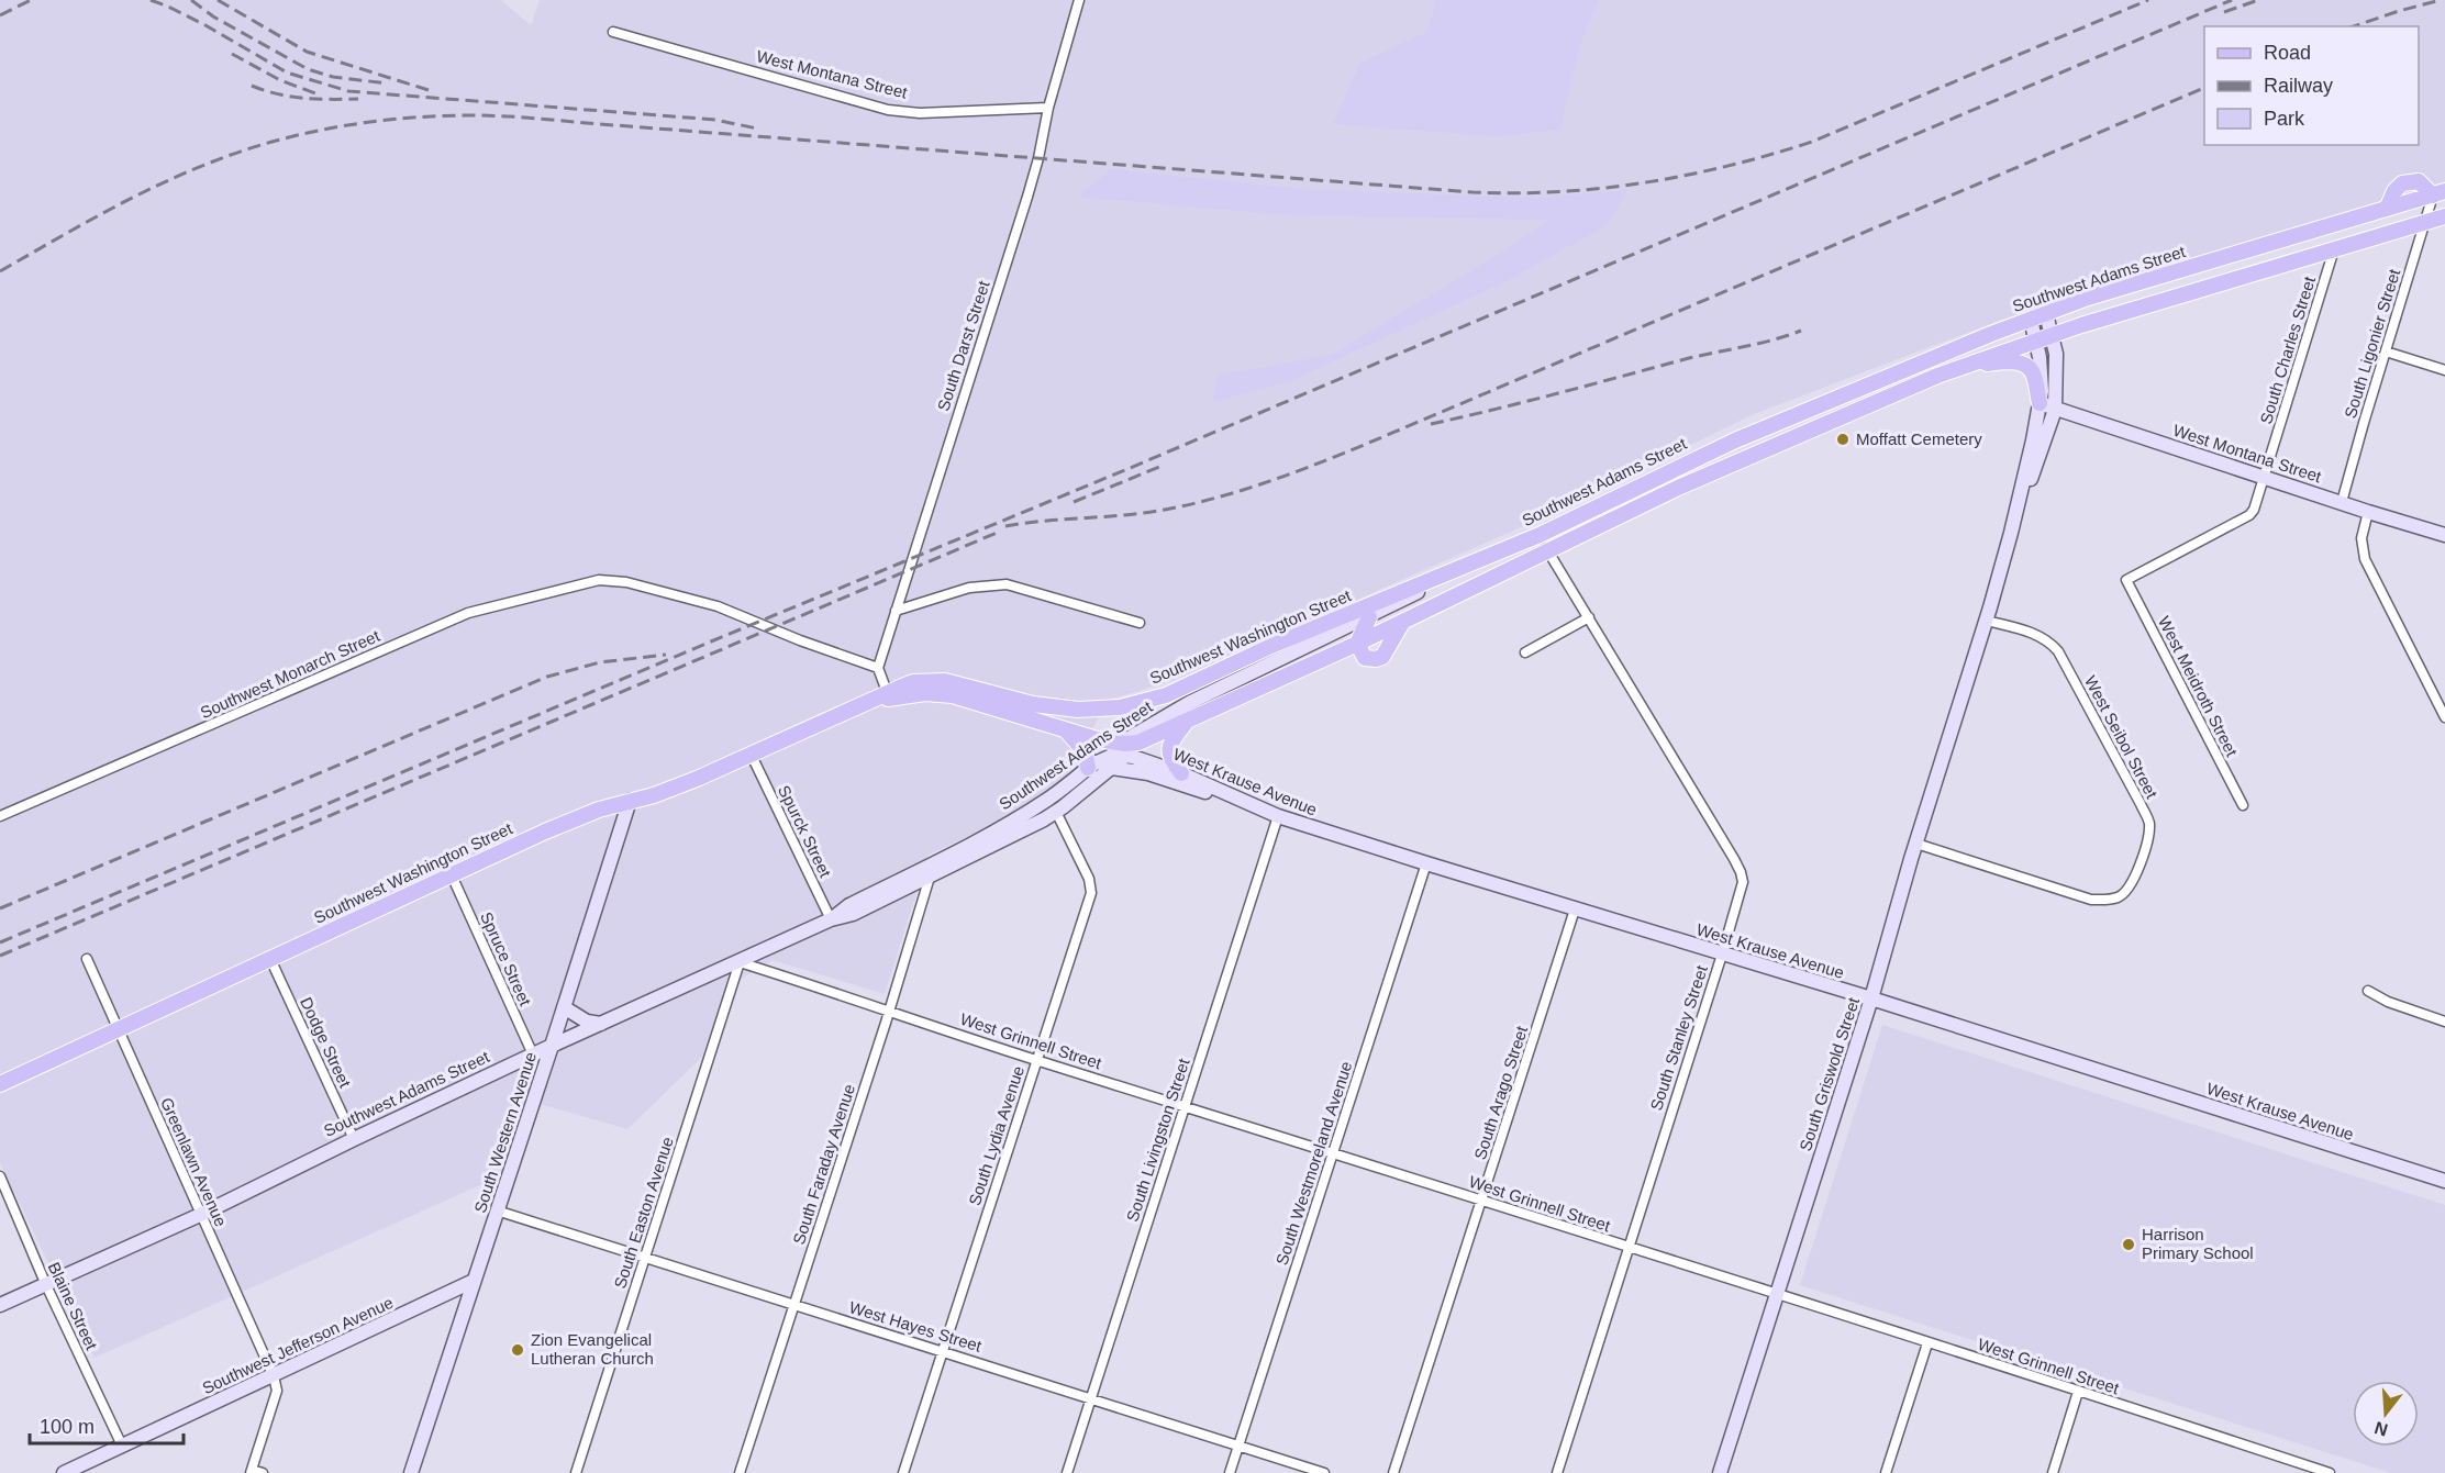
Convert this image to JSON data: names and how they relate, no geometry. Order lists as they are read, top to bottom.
{
  "streets": {
    "main road": ["Southwest Adams Street", "Southwest Washington Street"],
    "street": [
      "West Montana Street",
      "South Ligonier Street",
      "South Darst Street",
      "South Charles Street",
      "Southwest Monarch Street",
      "West Meidroth Street",
      "West Seibol Street",
      "West Krause Avenue",
      "Spurck Street",
      "Spruce Street",
      "South Stanley Street",
      "West Grinnell Street",
      "Dodge Street",
      "South Griswold Street",
      "South Arago Street",
      "South Western Avenue",
      "South Lydia Avenue",
      "South Livingston Street",
      "Greenlawn Avenue",
      "South Westmoreland Avenue",
      "South Faraday Avenue",
      "South Easton Avenue",
      "Blaine Street",
      "West Hayes Street",
      "Southwest Jefferson Avenue"
    ]
  },
  "crossings": [
    ["West Montana Street", "South Ligonier Street"],
    ["West Montana Street", "South Darst Street"],
    ["West Montana Street", "South Charles Street"],
    ["West Montana Street", "South Griswold Street"],
    ["Southwest Adams Street", "South Ligonier Street"],
    ["Southwest Adams Street", "South Charles Street"],
    ["Southwest Adams Street", "Southwest Washington Street"],
    ["Southwest Adams Street", "West Krause Avenue"],
    ["Southwest Adams Street", "Spurck Street"],
    ["Southwest Adams Street", "Spruce Street"],
    ["Southwest Adams Street", "South Stanley Street"],
    ["Southwest Adams Street", "West Grinnell Street"],
    ["Southwest Adams Street", "Dodge Street"],
    ["Southwest Adams Street", "South Griswold Street"],
    ["Southwest Adams Street", "South Western Avenue"],
    ["Southwest Adams Street", "South Lydia Avenue"],
    ["Southwest Adams Street", "Greenlawn Avenue"],
    ["Southwest Adams Street", "South Faraday Avenue"],
    ["Southwest Adams Street", "South Easton Avenue"],
    ["Southwest Adams Street", "Blaine Street"],
    ["South Darst Street", "Southwest Monarch Street"],
    ["South Charles Street", "West Meidroth Street"],
    ["Southwest Washington Street", "West Krause Avenue"],
    ["Southwest Washington Street", "Spurck Street"],
    ["Southwest Washington Street", "Spruce Street"],
    ["Southwest Washington Street", "Dodge Street"],
    ["Southwest Washington Street", "South Western Avenue"],
    ["Southwest Washington Street", "Greenlawn Avenue"],
    ["West Seibol Street", "South Griswold Street"],
    ["West Krause Avenue", "South Stanley Street"],
    ["West Krause Avenue", "South Griswold Street"],
    ["West Krause Avenue", "South Arago Street"],
    ["West Krause Avenue", "South Livingston Street"],
    ["West Krause Avenue", "South Westmoreland Avenue"],
    ["South Stanley Street", "West Grinnell Street"],
    ["West Grinnell Street", "South Griswold Street"],
    ["West Grinnell Street", "South Arago Street"],
    ["West Grinnell Street", "South Lydia Avenue"],
    ["West Grinnell Street", "South Livingston Street"],
    ["West Grinnell Street", "South Westmoreland Avenue"],
    ["West Grinnell Street", "South Faraday Avenue"],
    ["West Grinnell Street", "South Easton Avenue"],
    ["South Western Avenue", "West Hayes Street"],
    ["South Western Avenue", "Southwest Jefferson Avenue"],
    ["South Lydia Avenue", "West Hayes Street"],
    ["South Livingston Street", "West Hayes Street"],
    ["Greenlawn Avenue", "Southwest Jefferson Avenue"],
    ["South Westmoreland Avenue", "West Hayes Street"],
    ["South Faraday Avenue", "West Hayes Street"],
    ["South Easton Avenue", "West Hayes Street"],
    ["Blaine Street", "Southwest Jefferson Avenue"]
  ],
  "places": ["Moffatt Cemetery", "Harrison Primary School", "Zion Evangelical Lutheran Church"],
  "legend": ["Road", "Railway", "Park"],
  "scale_bar": "100 m",
  "north": "bottom"
}
